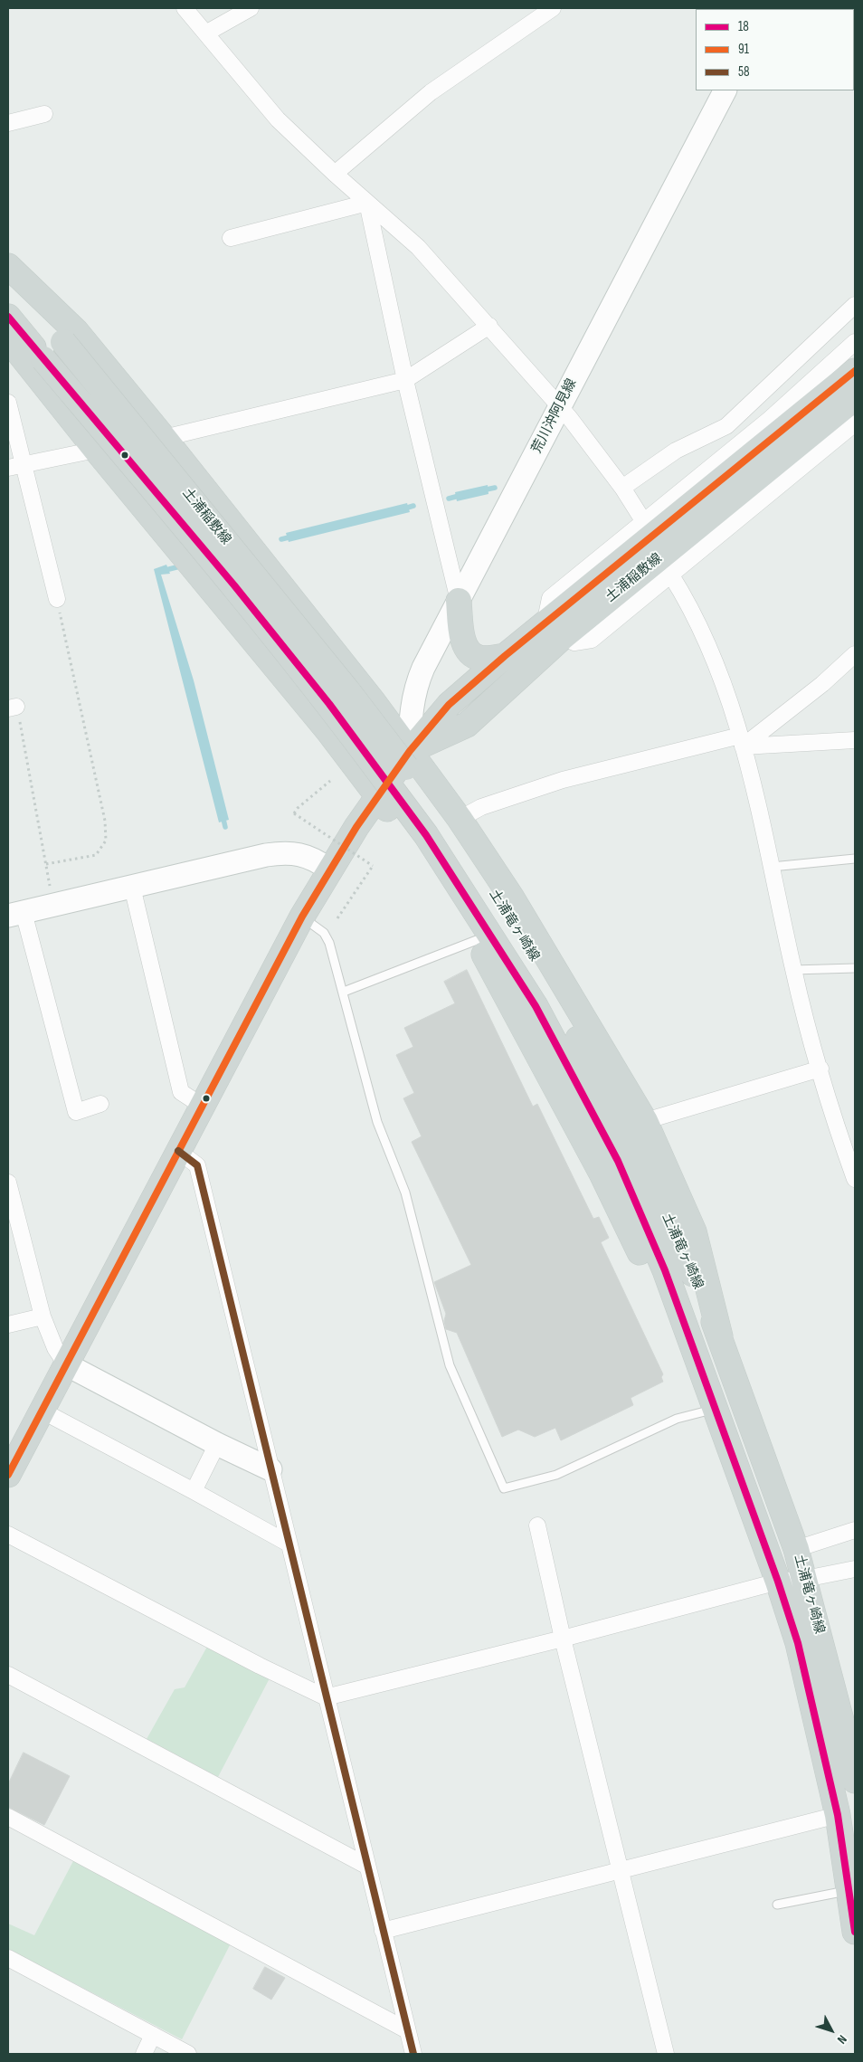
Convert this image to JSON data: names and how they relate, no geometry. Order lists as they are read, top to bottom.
{
  "streets": {
    "main road": ["荒川沖阿見線", "土浦稲敷線", "土浦竜ヶ崎線"]
  },
  "crossings": [
    ["荒川沖阿見線", "土浦稲敷線"],
    ["荒川沖阿見線", "土浦竜ヶ崎線"],
    ["土浦稲敷線", "土浦竜ヶ崎線"]
  ],
  "lines": ["transit line 18", "transit line 91", "transit line 58"],
  "legend": ["18", "91", "58"],
  "north": "bottom right"
}
